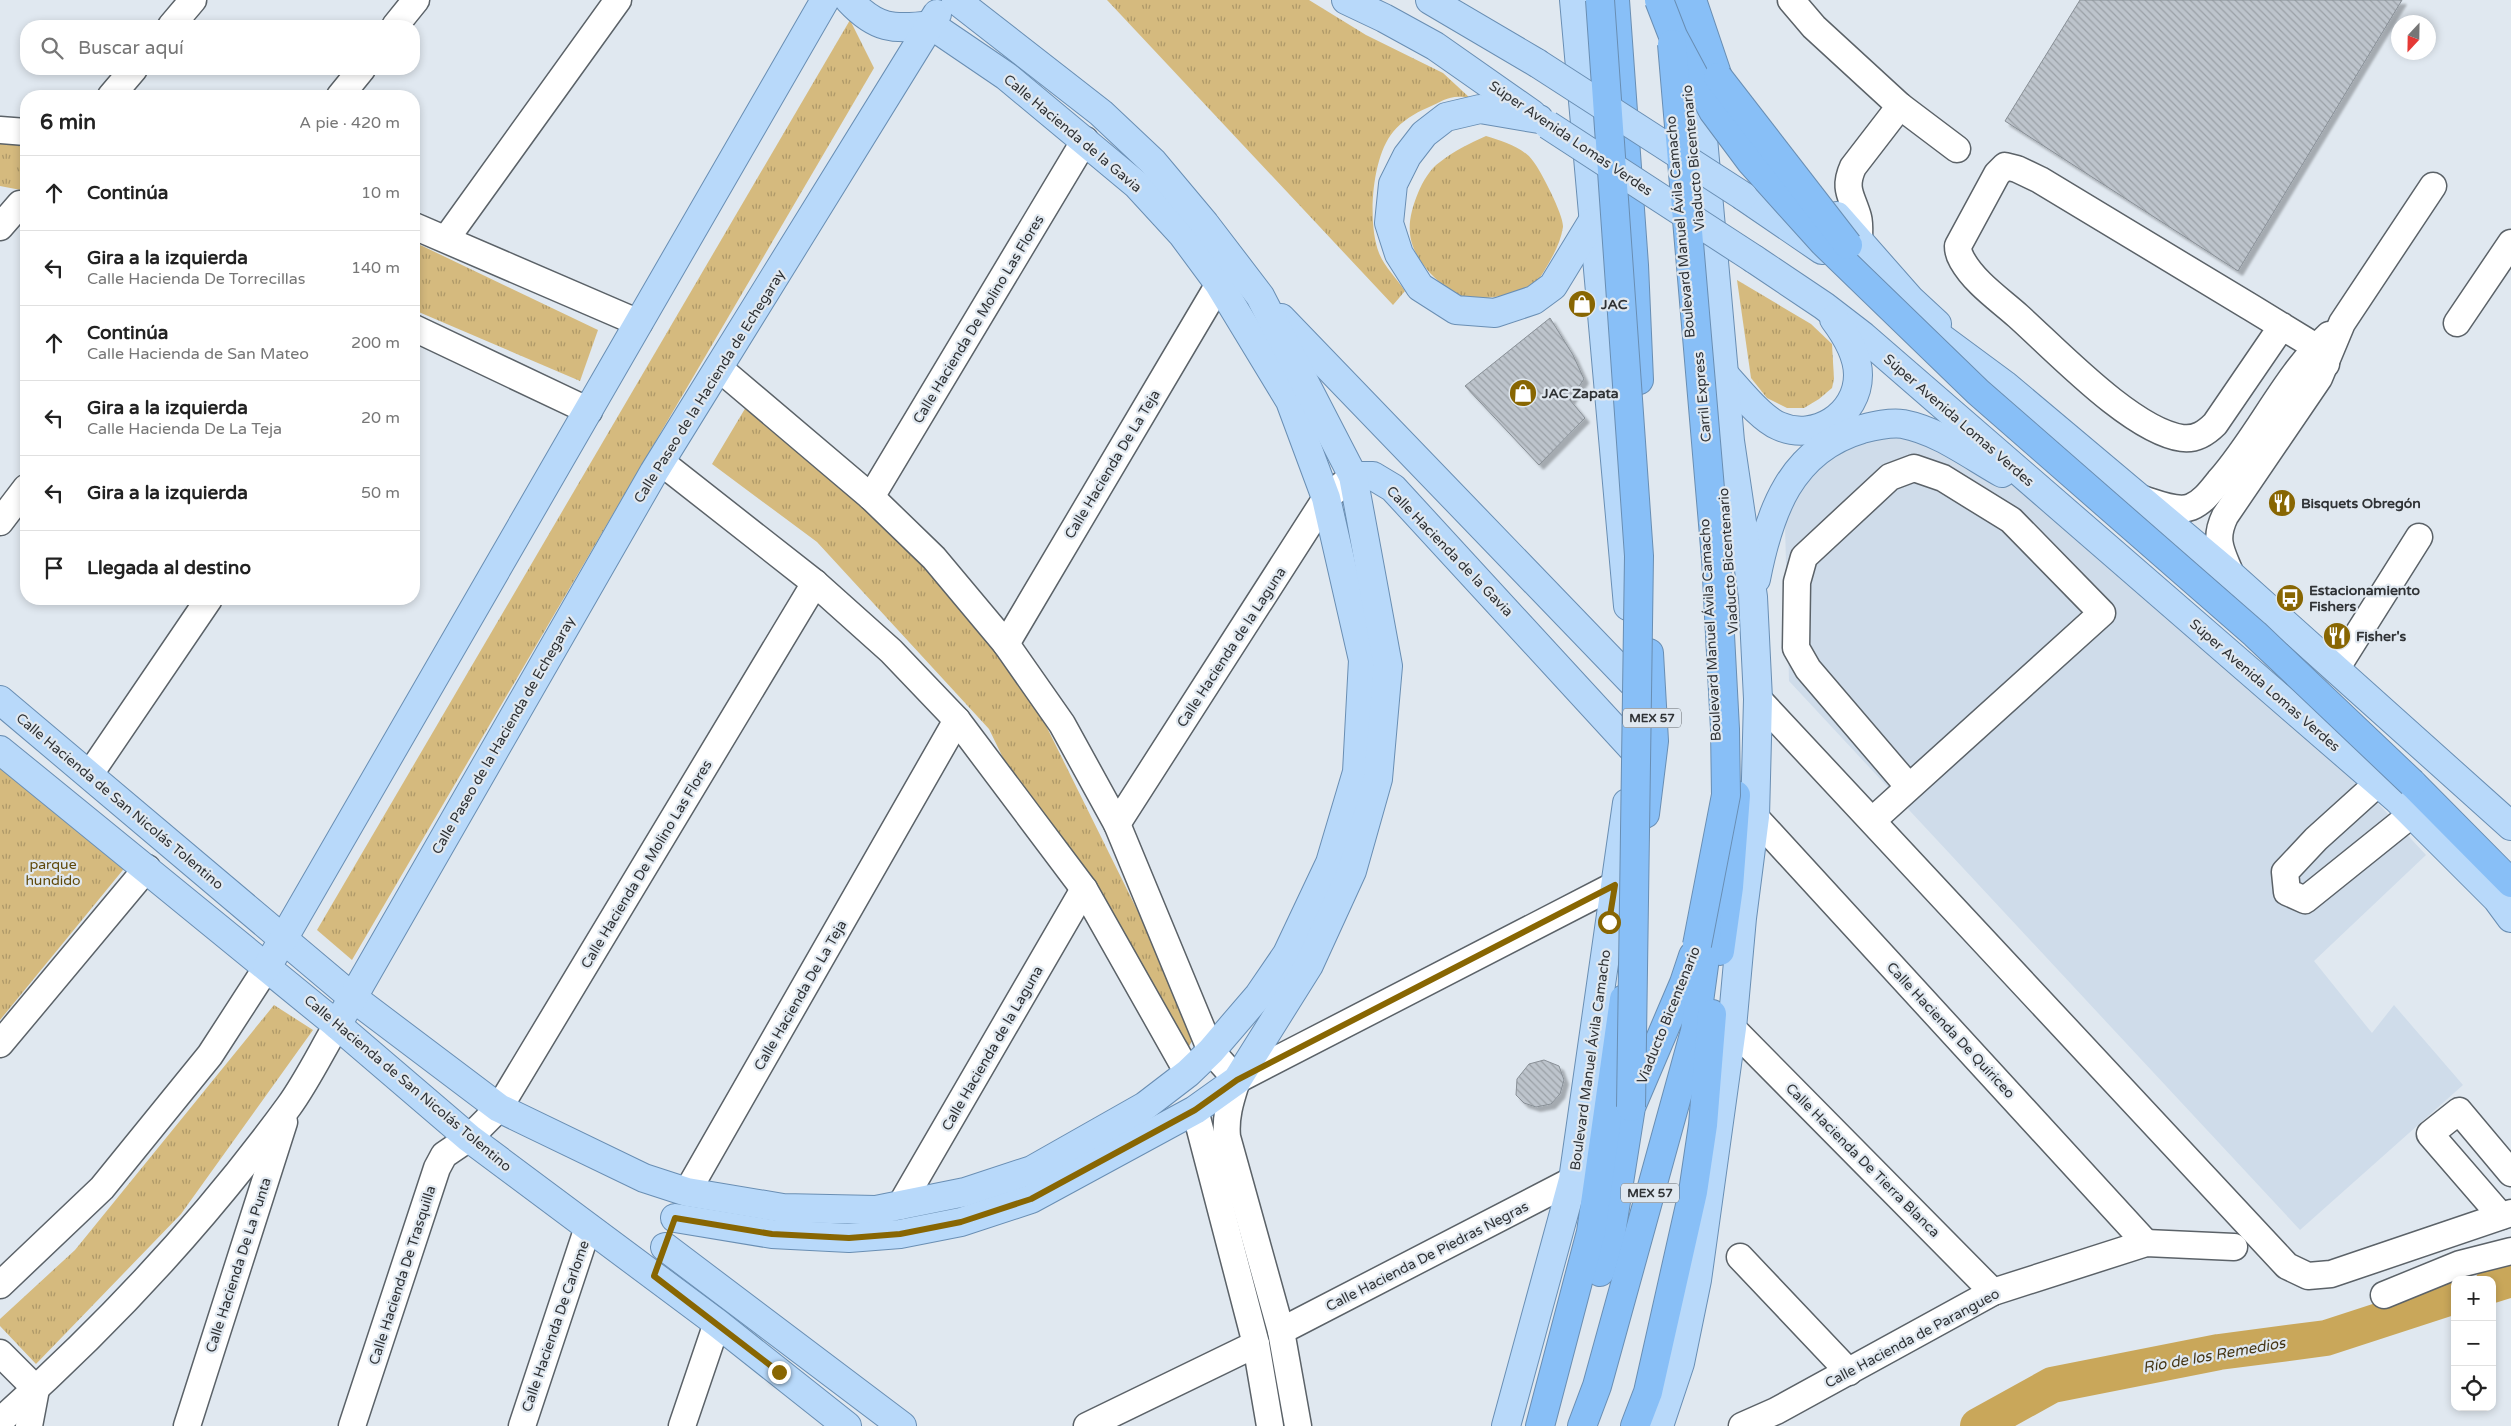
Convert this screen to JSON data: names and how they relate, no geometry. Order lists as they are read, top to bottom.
{
  "streets": {
    "highway": [
      "Viaducto Bicentenario",
      "Boulevard Manuel Ávila Camacho",
      "Carril Express",
      "MEX 57"
    ],
    "main road": [
      "Calle Hacienda de la Gavia",
      "Súper Avenida Lomas Verdes",
      "Calle Paseo de la Hacienda de Echegaray",
      "Calle Hacienda De La Teja",
      "Calle Hacienda de San Nicolás Tolentino"
    ],
    "street": [
      "Calle Hacienda De Molino Las Flores",
      "Calle Hacienda de la Laguna",
      "Calle Hacienda De Quiriceo",
      "Calle Hacienda De Tierra Blanca",
      "Calle Hacienda De Piedras Negras",
      "Calle Hacienda De La Punta",
      "Calle Hacienda De Trasquilla",
      "Calle Hacienda De Carlome",
      "Calle Hacienda de Parangueo"
    ]
  },
  "crossings": [
    ["Calle Hacienda de la Gavia", "Boulevard Manuel Ávila Camacho"],
    ["Calle Hacienda de la Gavia", "Calle Hacienda De Molino Las Flores"],
    ["Calle Hacienda de la Gavia", "Calle Paseo de la Hacienda de Echegaray"],
    ["Calle Hacienda de la Gavia", "Calle Hacienda De La Teja"],
    ["Calle Hacienda de la Gavia", "Calle Hacienda de la Laguna"],
    ["Calle Hacienda de la Gavia", "Calle Hacienda de San Nicolás Tolentino"],
    ["Viaducto Bicentenario", "Carril Express"],
    ["Boulevard Manuel Ávila Camacho", "Calle Hacienda De Piedras Negras"],
    ["Calle Hacienda De Molino Las Flores", "Calle Hacienda de San Nicolás Tolentino"],
    ["Calle Hacienda De Molino Las Flores", "Calle Hacienda De Trasquilla"],
    ["Calle Paseo de la Hacienda de Echegaray", "Calle Hacienda de San Nicolás Tolentino"],
    ["Calle Paseo de la Hacienda de Echegaray", "Calle Hacienda De La Punta"],
    ["Calle Hacienda De La Teja", "Calle Hacienda de San Nicolás Tolentino"],
    ["Calle Hacienda de la Laguna", "Calle Hacienda de San Nicolás Tolentino"],
    ["Calle Hacienda de San Nicolás Tolentino", "Calle Hacienda De Trasquilla"],
    ["Calle Hacienda de San Nicolás Tolentino", "Calle Hacienda De Carlome"],
    ["Calle Hacienda De Quiriceo", "Calle Hacienda de Parangueo"],
    ["Calle Hacienda De Tierra Blanca", "Calle Hacienda de Parangueo"]
  ],
  "water": ["Río de los Remedios"],
  "parks": ["parque hundido"],
  "places": {
    "shop": ["JAC", "JAC Zapata"],
    "restaurant": ["Bisquets Obregón", "Fisher's"],
    "bus stop": ["Estacionamiento Fishers"]
  },
  "north": "bottom",
  "page": {
    "search": "Buscar aquí",
    "heading": ["6 min", "A pie · 420 m"],
    "list": [
      ["Continúa", "10 m"],
      ["Gira a la izquierda", "Calle Hacienda De Torrecillas", "140 m"],
      ["Continúa", "Calle Hacienda de San Mateo", "200 m"],
      ["Gira a la izquierda", "Calle Hacienda De La Teja", "20 m"],
      ["Gira a la izquierda", "50 m"],
      "Llegada al destino"
    ],
    "map_buttons": ["+", "−"]
  }
}
